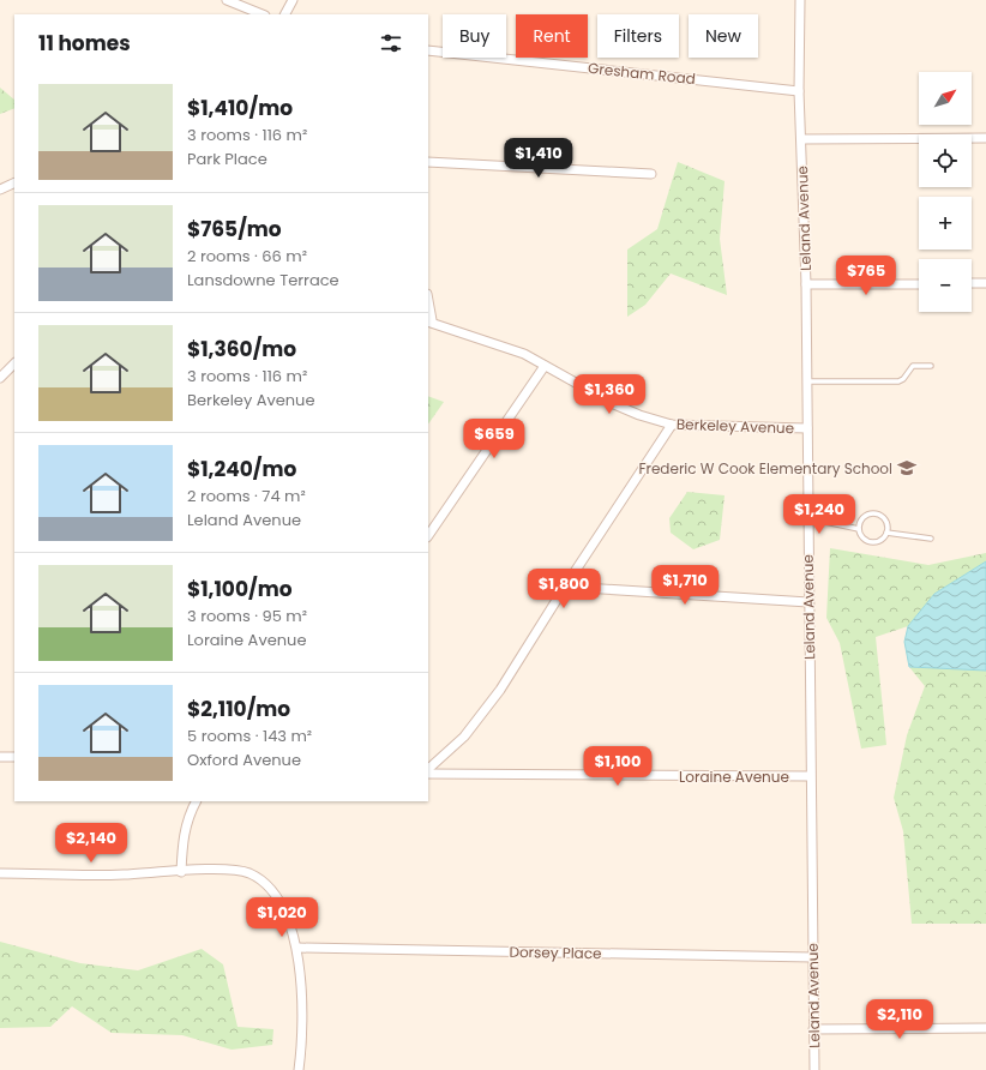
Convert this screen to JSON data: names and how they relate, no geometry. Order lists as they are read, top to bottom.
{
  "streets": {
    "street": [
      "Gresham Road",
      "Leland Avenue",
      "Berkeley Avenue",
      "Loraine Avenue",
      "Dorsey Place"
    ]
  },
  "crossings": [
    ["Gresham Road", "Leland Avenue"],
    ["Leland Avenue", "Berkeley Avenue"],
    ["Leland Avenue", "Loraine Avenue"],
    ["Leland Avenue", "Dorsey Place"]
  ],
  "places": {
    "school or university": ["Frederic W Cook Elementary School"]
  },
  "north": "top right",
  "page": {
    "chip": [
      "Buy",
      "Rent",
      "Filters",
      "New"
    ],
    "heading": "11 homes",
    "map_buttons": ["+", "−"],
    "list": [
      {
        "name": "$1,410/mo",
        "note": "3 rooms · 116 m² · Park Place"
      },
      {
        "name": "$765/mo",
        "note": "2 rooms · 66 m² · Lansdowne Terrace"
      },
      {
        "name": "$1,360/mo",
        "note": "3 rooms · 116 m² · Berkeley Avenue"
      },
      {
        "name": "$1,240/mo",
        "note": "2 rooms · 74 m² · Leland Avenue"
      },
      {
        "name": "$1,100/mo",
        "note": "3 rooms · 95 m² · Loraine Avenue"
      },
      {
        "name": "$2,110/mo",
        "note": "5 rooms · 143 m² · Oxford Avenue"
      }
    ],
    "price": [
      "$1,410",
      "$765",
      "$1,360",
      "$659",
      "$1,240",
      "$1,710",
      "$1,800",
      "$1,100",
      "$2,140",
      "$1,020",
      "$2,110"
    ]
  }
}
